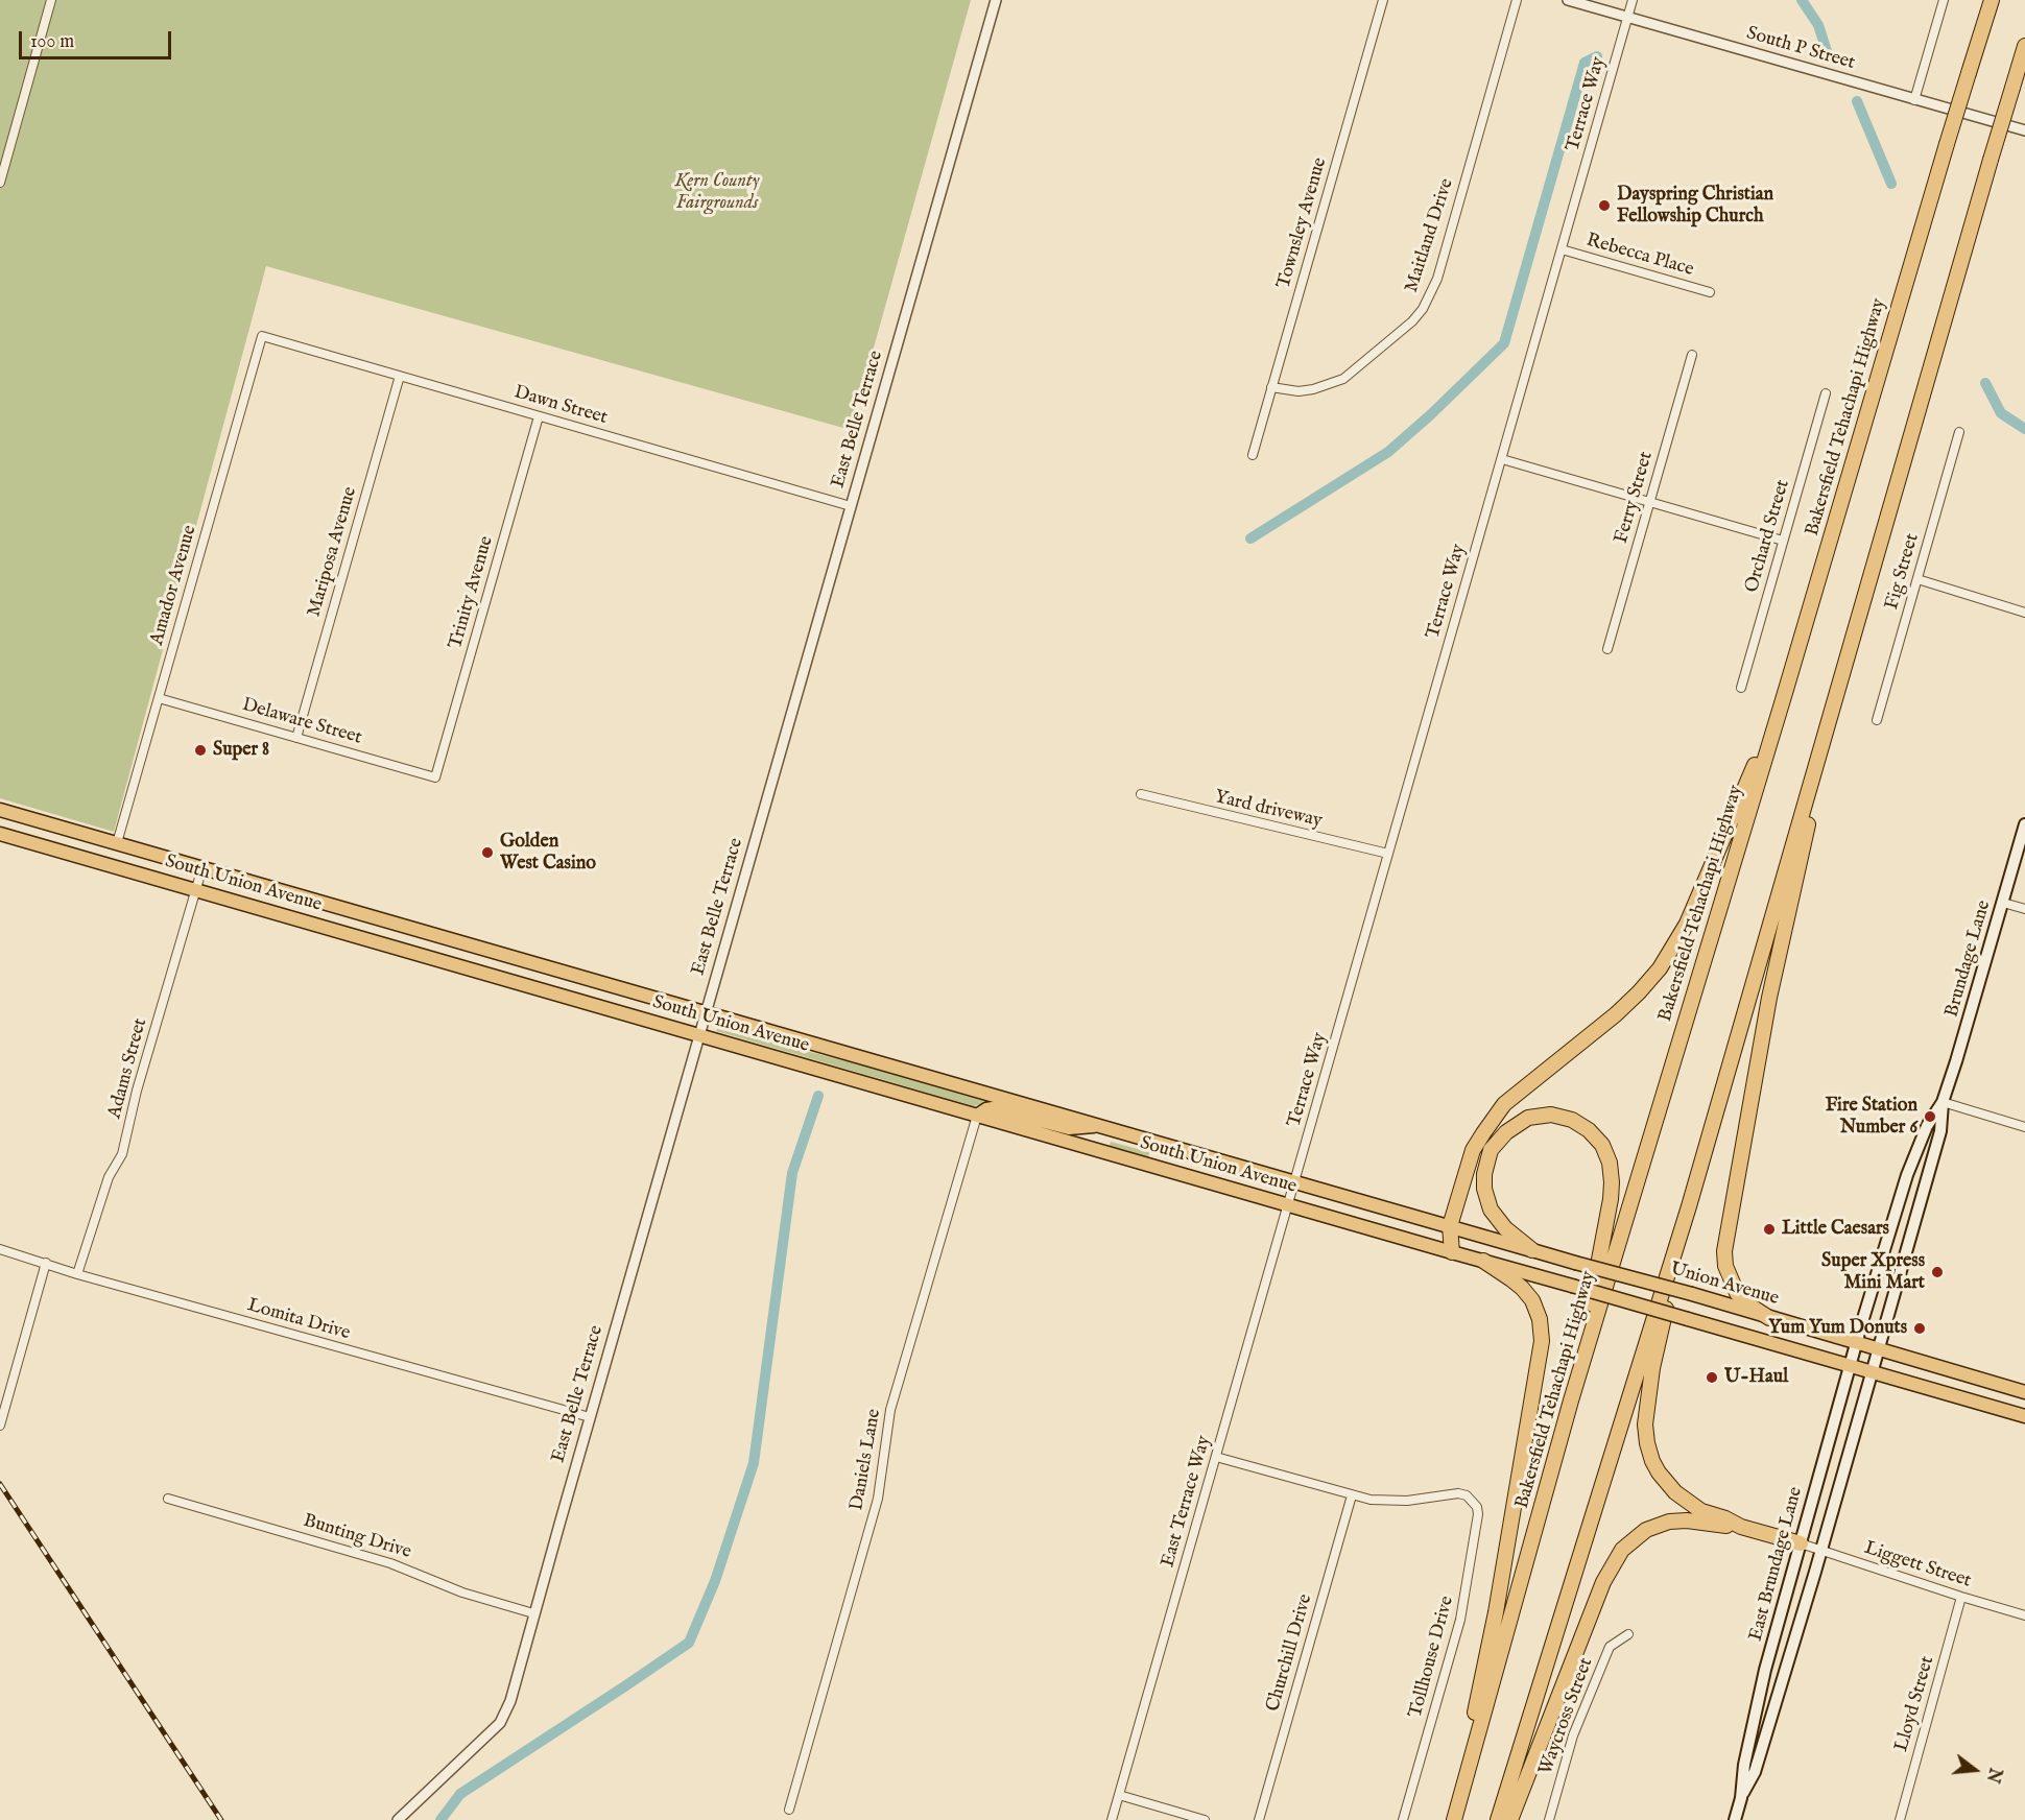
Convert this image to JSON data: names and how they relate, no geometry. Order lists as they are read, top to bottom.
{
  "streets": {
    "highway": ["Bakersfield Tehachapi Highway"],
    "main road": [
      "South Union Avenue",
      "Brundage Lane",
      "Union Avenue",
      "East Brundage Lane"
    ],
    "street": [
      "South P Street",
      "Terrace Way",
      "Townsley Avenue",
      "Maitland Drive",
      "Rebecca Place",
      "Dawn Street",
      "East Belle Terrace",
      "Ferry Street",
      "Orchard Street",
      "Mariposa Avenue",
      "Fig Street",
      "Amador Avenue",
      "Trinity Avenue",
      "Delaware Street",
      "Yard driveway",
      "Adams Street",
      "Lomita Drive",
      "Daniels Lane",
      "East Terrace Way",
      "Bunting Drive",
      "Liggett Street",
      "Churchill Drive",
      "Tollhouse Drive",
      "Lloyd Street",
      "Waycross Street"
    ]
  },
  "crossings": [
    ["South P Street", "Terrace Way"],
    ["Terrace Way", "Rebecca Place"],
    ["Terrace Way", "Yard driveway"],
    ["Terrace Way", "South Union Avenue"],
    ["Terrace Way", "East Terrace Way"],
    ["Townsley Avenue", "Maitland Drive"],
    ["Dawn Street", "East Belle Terrace"],
    ["Dawn Street", "Mariposa Avenue"],
    ["Dawn Street", "Amador Avenue"],
    ["Dawn Street", "Trinity Avenue"],
    ["East Belle Terrace", "South Union Avenue"],
    ["East Belle Terrace", "Lomita Drive"],
    ["East Belle Terrace", "Bunting Drive"],
    ["Mariposa Avenue", "Delaware Street"],
    ["Amador Avenue", "Delaware Street"],
    ["Amador Avenue", "South Union Avenue"],
    ["Trinity Avenue", "Delaware Street"],
    ["South Union Avenue", "Adams Street"],
    ["South Union Avenue", "Union Avenue"],
    ["South Union Avenue", "Daniels Lane"],
    ["South Union Avenue", "East Terrace Way"],
    ["Brundage Lane", "Union Avenue"],
    ["Brundage Lane", "East Brundage Lane"],
    ["Adams Street", "Lomita Drive"],
    ["Union Avenue", "East Brundage Lane"],
    ["East Brundage Lane", "Liggett Street"],
    ["Liggett Street", "Lloyd Street"],
    ["Churchill Drive", "Tollhouse Drive"]
  ],
  "parks": ["Kern County Fairgrounds"],
  "places": [
    "Dayspring Christian Fellowship Church",
    "Super 8",
    "Golden West Casino",
    "Fire Station Number 6",
    "Little Caesars",
    "Super Xpress Mini Mart",
    "Yum Yum Donuts",
    "U-Haul"
  ],
  "scale_bar": "100 m",
  "north": "right"
}
